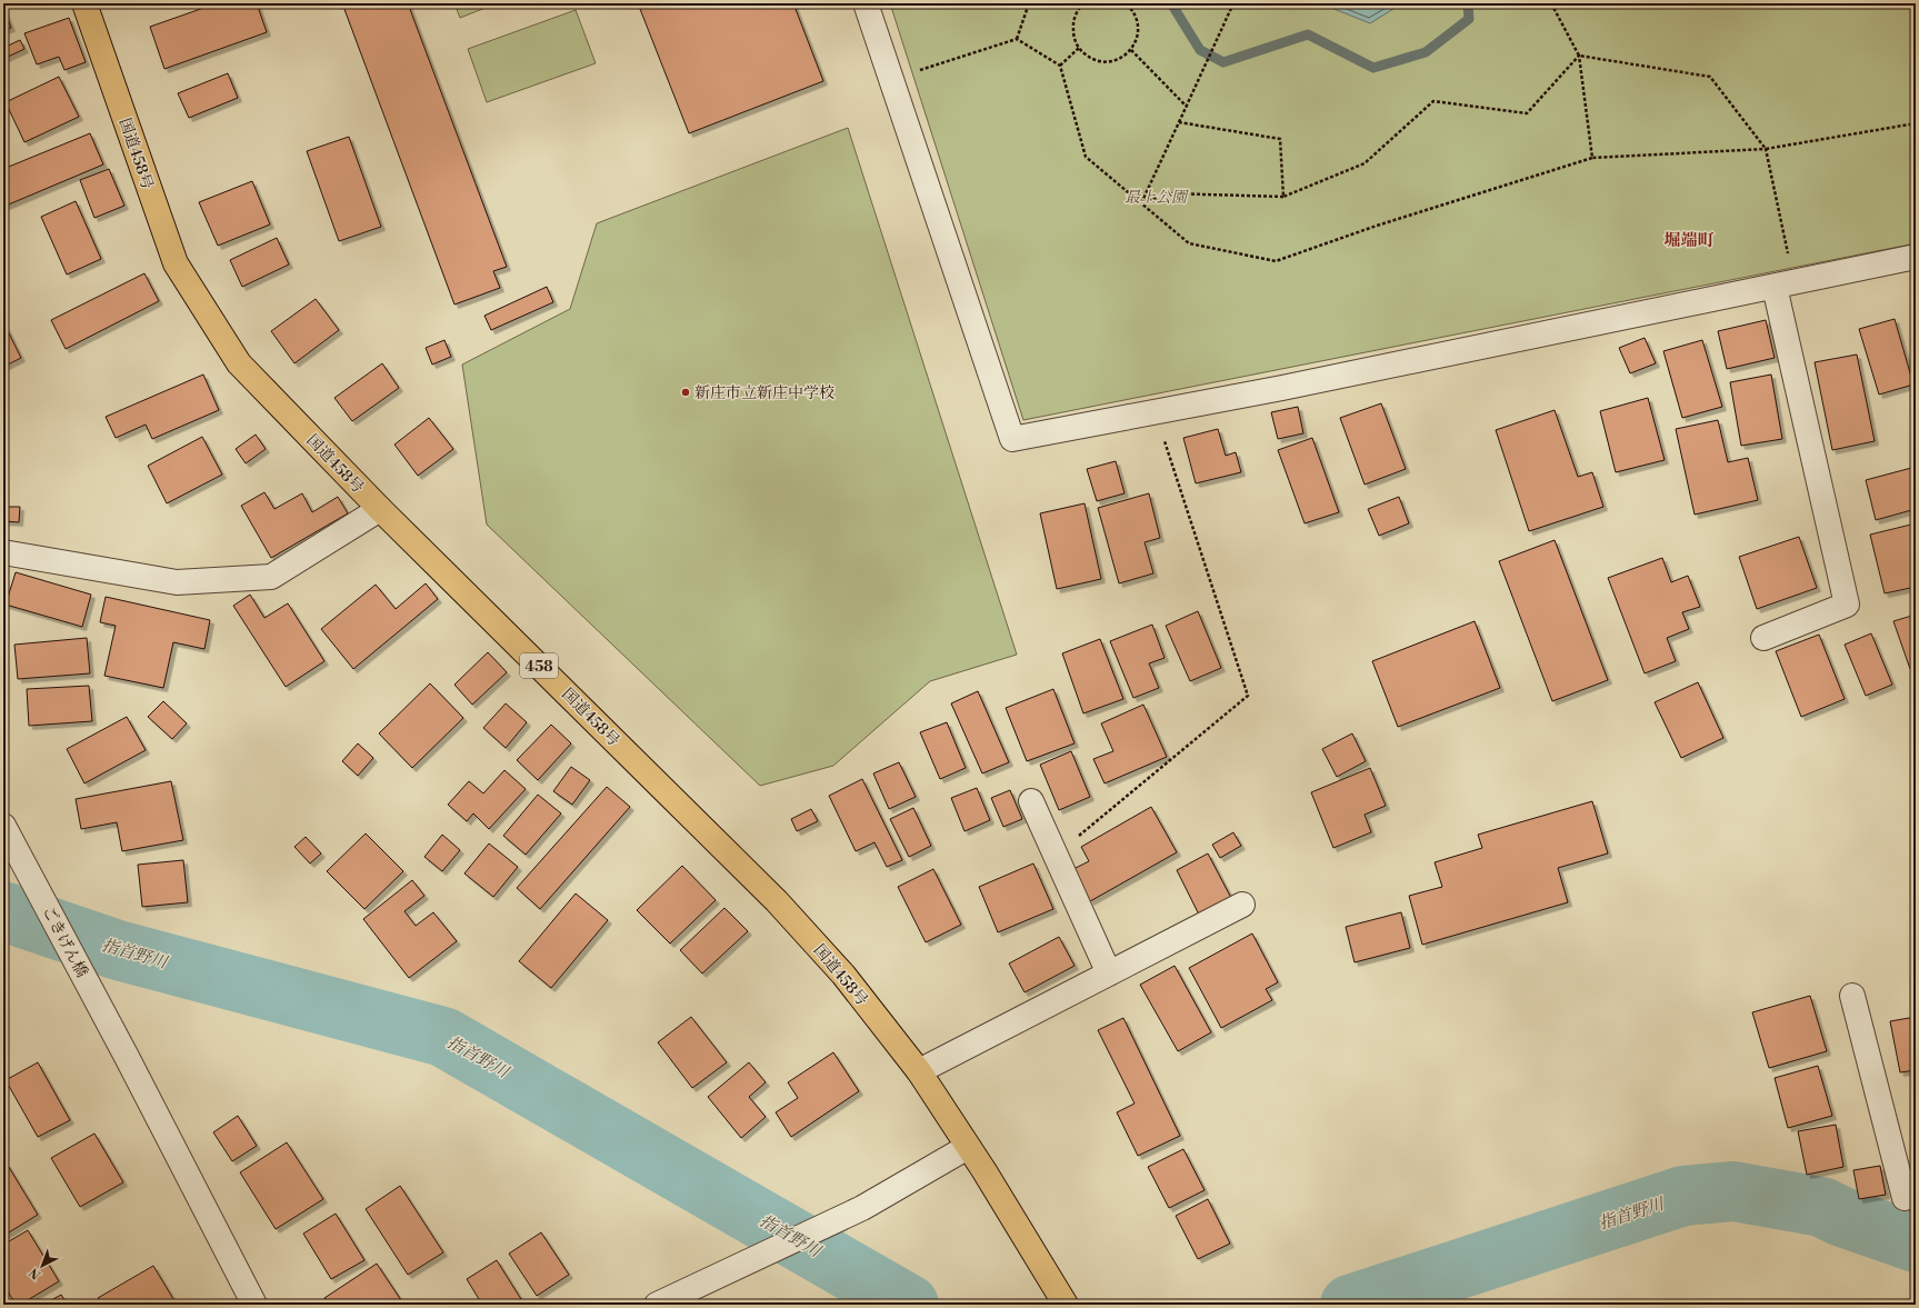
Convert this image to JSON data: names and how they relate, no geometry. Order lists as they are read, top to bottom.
{
  "streets": {
    "highway": ["国道458号", "458"],
    "street": ["ごきげん橋"]
  },
  "districts": ["堀端町"],
  "water": ["指首野川"],
  "parks": ["最上公園"],
  "places": ["新庄市立新庄中学校"],
  "north": "bottom left"
}
